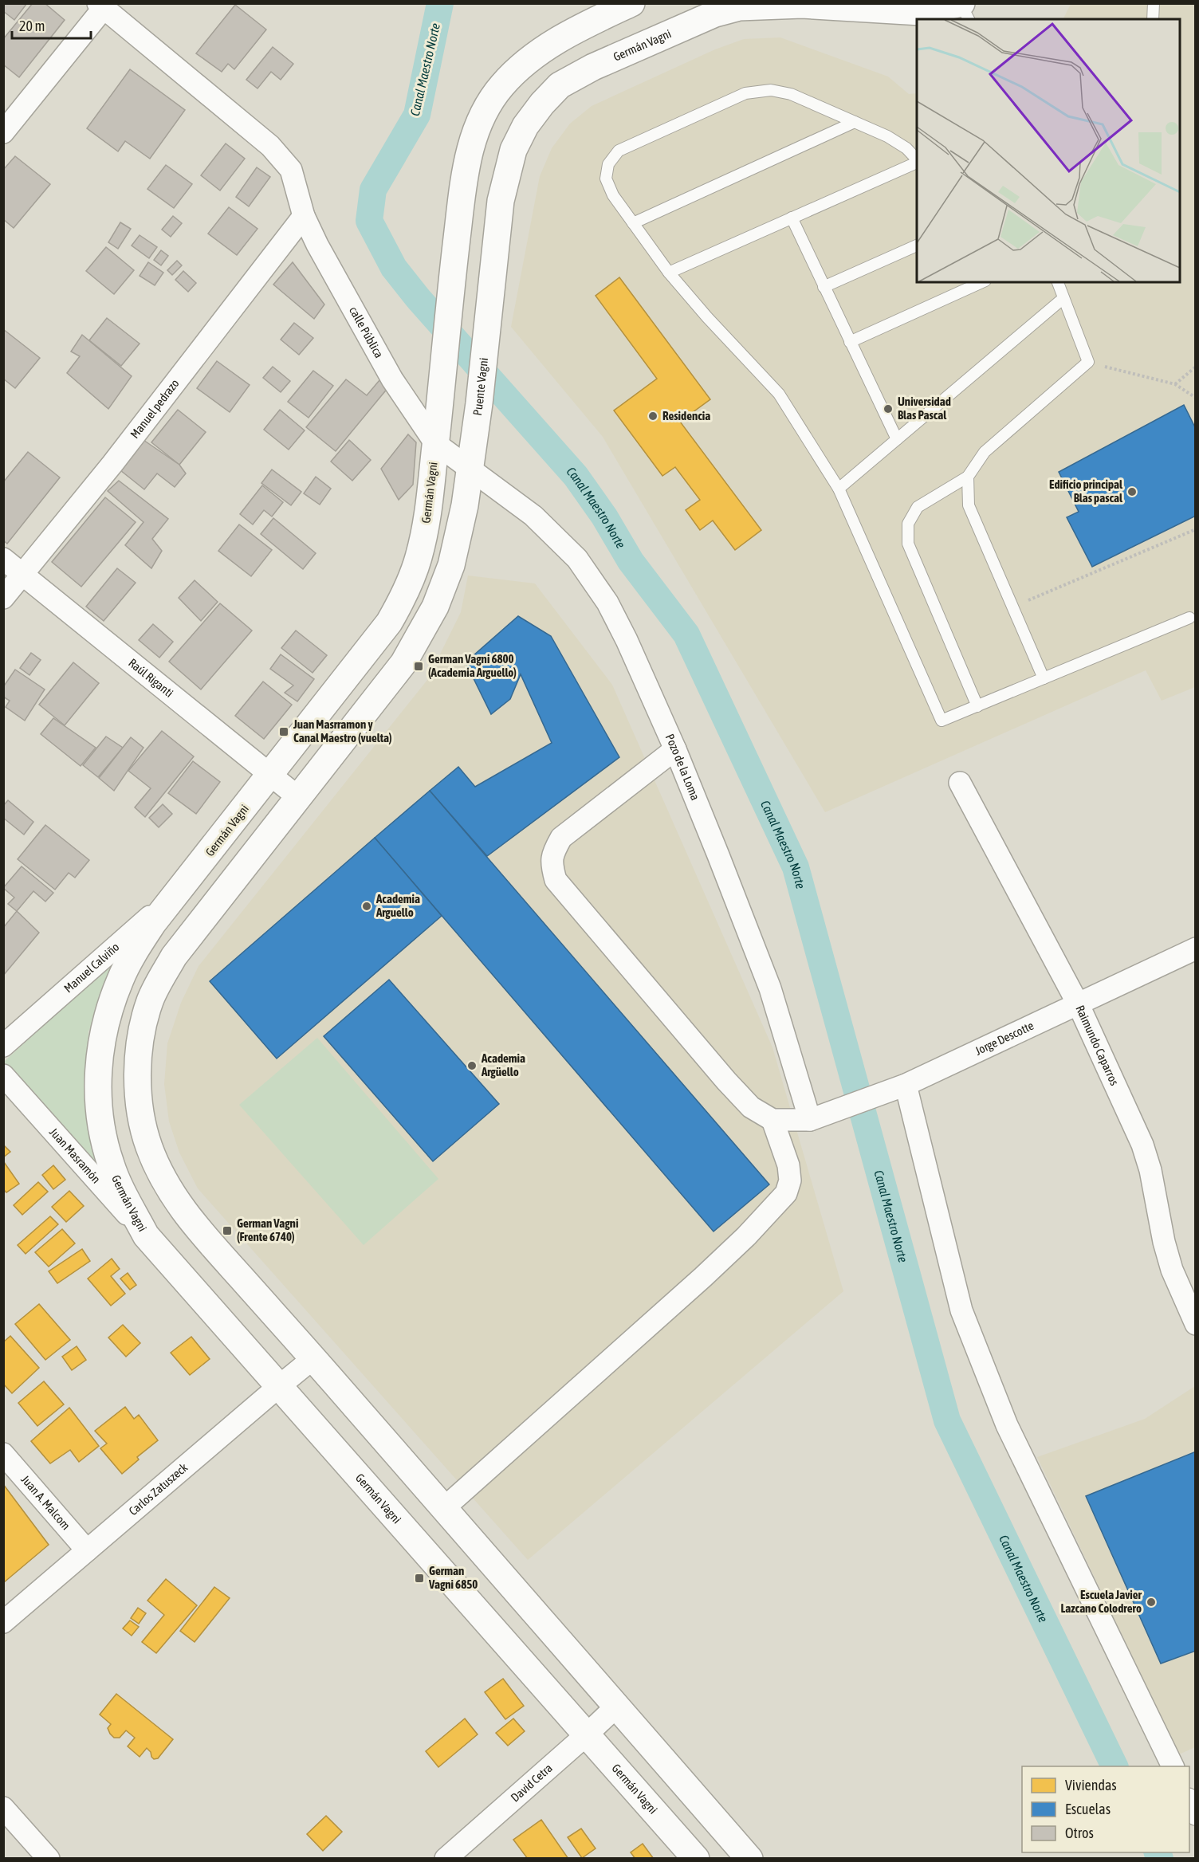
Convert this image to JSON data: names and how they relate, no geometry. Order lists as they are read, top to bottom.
{
  "streets": {
    "main road": ["Germán Vagni", "Puente Vagni"],
    "street": [
      "calle Pública",
      "Manuel pedrazo",
      "Raúl Riganti",
      "Pozo de la Loma",
      "Manuel Calviño",
      "Jorge Descotte",
      "Raimundo Caparros",
      "Juan Masramón",
      "Carlos Zatuszeck",
      "Juan A. Malcom",
      "David Cetra"
    ]
  },
  "crossings": [
    ["Germán Vagni", "calle Pública"],
    ["Germán Vagni", "Puente Vagni"],
    ["Germán Vagni", "Raúl Riganti"],
    ["Germán Vagni", "Manuel Calviño"],
    ["Germán Vagni", "Juan Masramón"],
    ["Germán Vagni", "Carlos Zatuszeck"],
    ["Germán Vagni", "David Cetra"],
    ["calle Pública", "Manuel pedrazo"],
    ["Puente Vagni", "Pozo de la Loma"],
    ["Manuel pedrazo", "Raúl Riganti"],
    ["Pozo de la Loma", "Jorge Descotte"],
    ["Jorge Descotte", "Raimundo Caparros"],
    ["Carlos Zatuszeck", "Juan A. Malcom"]
  ],
  "water": ["Canal Maestro Norte"],
  "places": {
    "other": [
      "Universidad Blas Pascal",
      "Residencia",
      "Edificio principal Blas pascal",
      "Academia Arguello",
      "Academia Argüello",
      "Escuela Javier Lazcano Colodrero"
    ],
    "transit": [
      "German Vagni 6800 (Academia Arguello)",
      "Juan Masrramon y Canal Maestro (vuelta)",
      "German Vagni (Frente 6740)",
      "German Vagni 6850"
    ]
  },
  "legend": ["Viviendas", "Escuelas", "Otros"],
  "scale_bar": "20 m"
}
